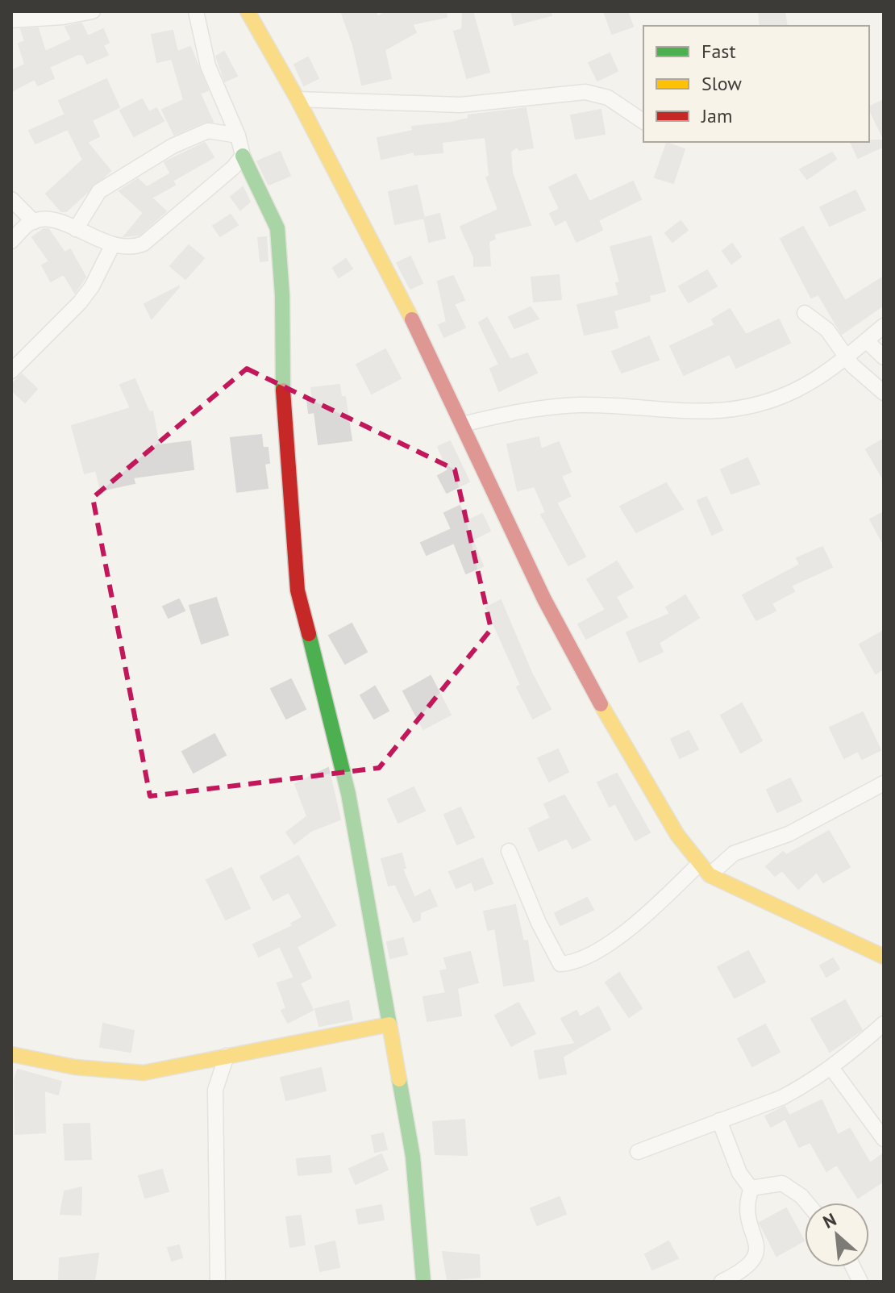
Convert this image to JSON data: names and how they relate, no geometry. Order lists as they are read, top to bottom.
{
  "legend": ["Fast", "Slow", "Jam"],
  "north": "top left"
}
